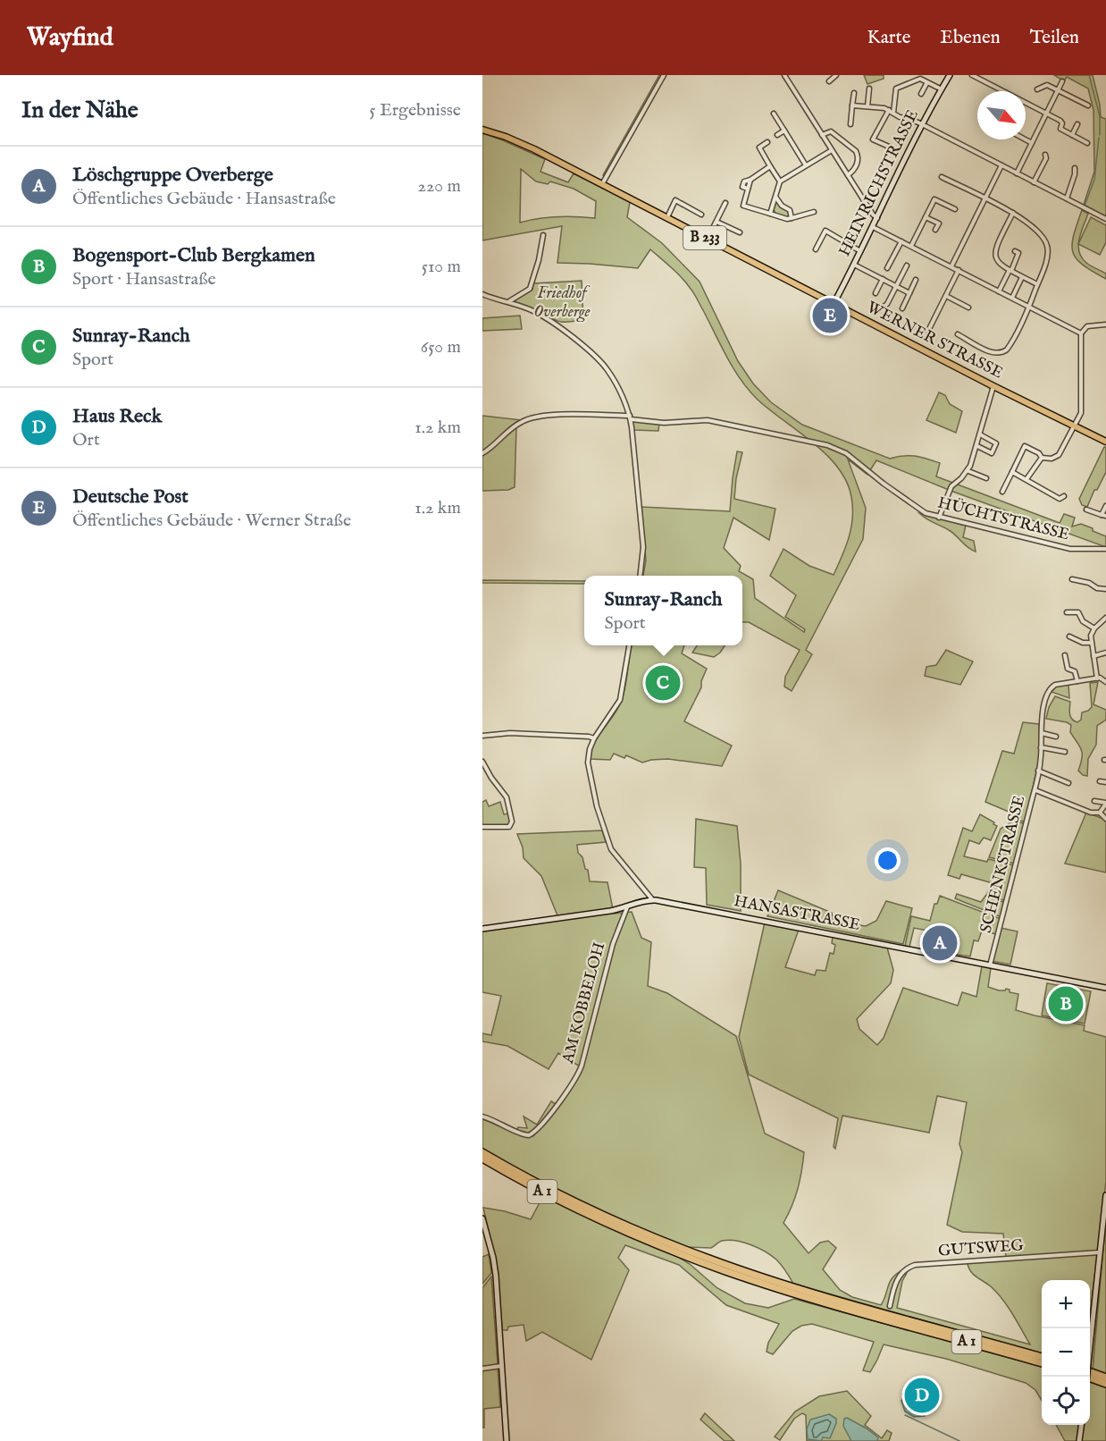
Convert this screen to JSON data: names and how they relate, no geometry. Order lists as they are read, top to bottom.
{
  "streets": {
    "highway": ["A 1"],
    "main road": ["B 233", "WERNER STRASSE"],
    "street": [
      "HEINRICHSTRASSE",
      "HÜCHTSTRASSE",
      "SCHENKSTRASSE",
      "HANSASTRASSE",
      "AM KOBBELOH",
      "GUTSWEG"
    ]
  },
  "crossings": [
    ["HEINRICHSTRASSE", "WERNER STRASSE"],
    ["SCHENKSTRASSE", "HANSASTRASSE"],
    ["HANSASTRASSE", "AM KOBBELOH"]
  ],
  "parks": ["Friedhof Overberge"],
  "north": "bottom right",
  "page": {
    "header": "Wayfind",
    "nav": ["Karte", "Ebenen", "Teilen"],
    "heading": ["In der Nähe", "5 Ergebnisse"],
    "list": [
      {
        "mark": "A",
        "name": "Löschgruppe Overberge",
        "note": "Öffentliches Gebäude · Hansastraße",
        "value": "220 m"
      },
      {
        "mark": "B",
        "name": "Bogensport-Club Bergkamen",
        "note": "Sport · Hansastraße",
        "value": "510 m"
      },
      {
        "mark": "C",
        "name": "Sunray-Ranch",
        "note": "Sport",
        "value": "650 m"
      },
      {
        "mark": "D",
        "name": "Haus Reck",
        "note": "Ort",
        "value": "1.2 km"
      },
      {
        "mark": "E",
        "name": "Deutsche Post",
        "note": "Öffentliches Gebäude · Werner Straße",
        "value": "1.2 km"
      }
    ],
    "pins": [
      "E",
      "C",
      "A",
      "B",
      "D"
    ],
    "popup": ["Sunray-Ranch", "Sport"],
    "map_buttons": ["+", "−"]
  }
}
